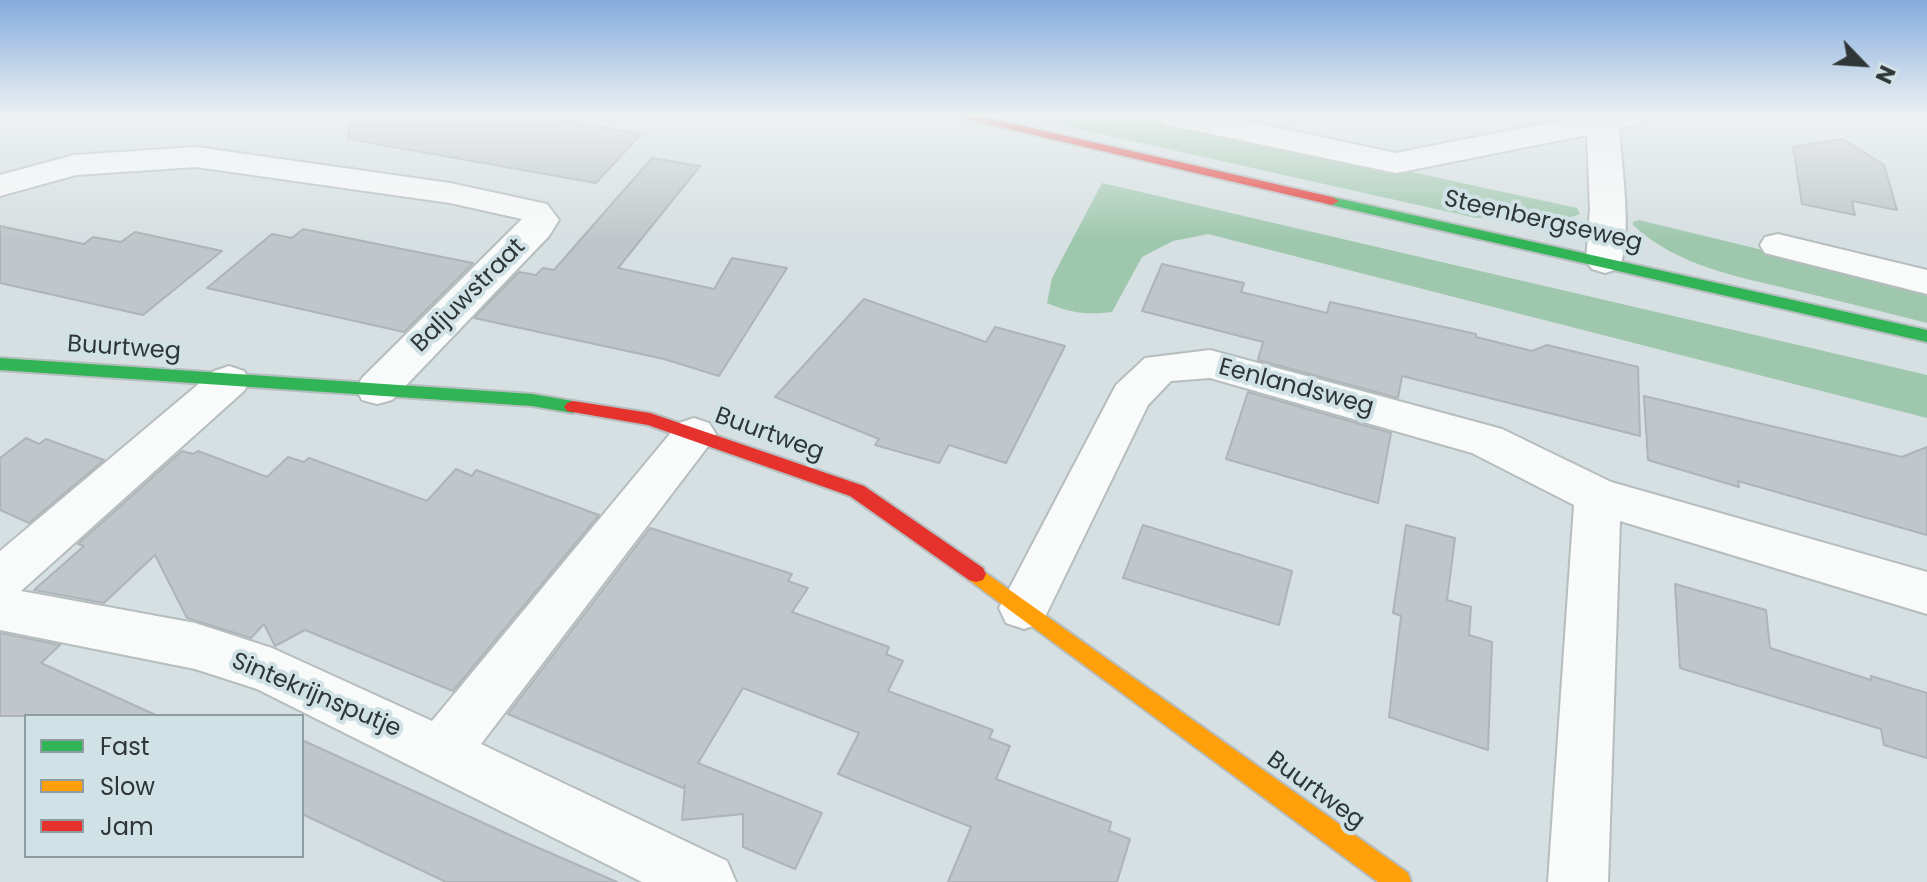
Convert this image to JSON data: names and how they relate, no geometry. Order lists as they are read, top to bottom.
{
  "streets": {
    "street": [
      "Steenbergseweg",
      "Baljuwstraat",
      "Buurtweg",
      "Eenlandsweg",
      "Sintekrijnsputje"
    ]
  },
  "crossings": [
    ["Baljuwstraat", "Buurtweg"],
    ["Buurtweg", "Eenlandsweg"]
  ],
  "legend": ["Fast", "Slow", "Jam"],
  "north": "bottom right"
}
